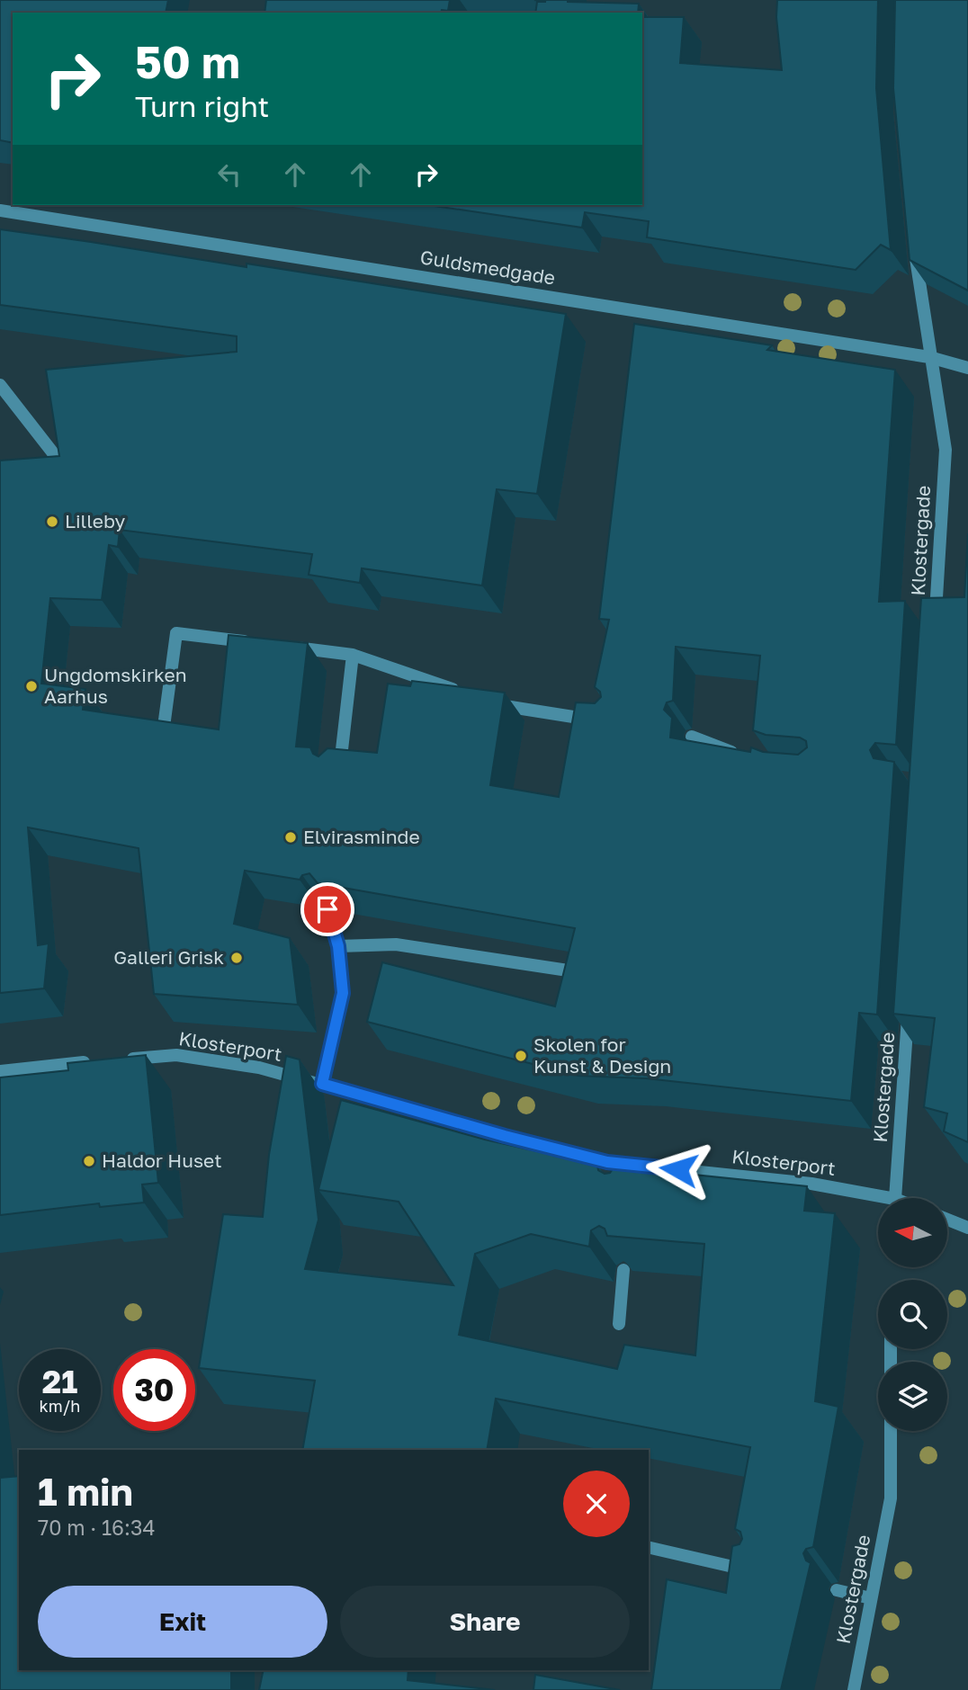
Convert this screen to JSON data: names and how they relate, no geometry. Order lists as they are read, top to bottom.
{
  "streets": {
    "street": ["Guldsmedgade", "Klostergade", "Klosterport"]
  },
  "crossings": [
    ["Guldsmedgade", "Klostergade"]
  ],
  "places": [
    "Lilleby",
    "Ungdomskirken Aarhus",
    "Elvirasminde",
    "Galleri Grisk",
    "Skolen for Kunst & Design",
    "Haldor Huset"
  ],
  "north": "left",
  "page": {
    "turn": ["50 m", "Turn right"],
    "speed": "21 km/h",
    "limit": "30",
    "heading": ["1 min", "70 m · 16:34"],
    "buttons": ["Exit", "Share"]
  }
}
